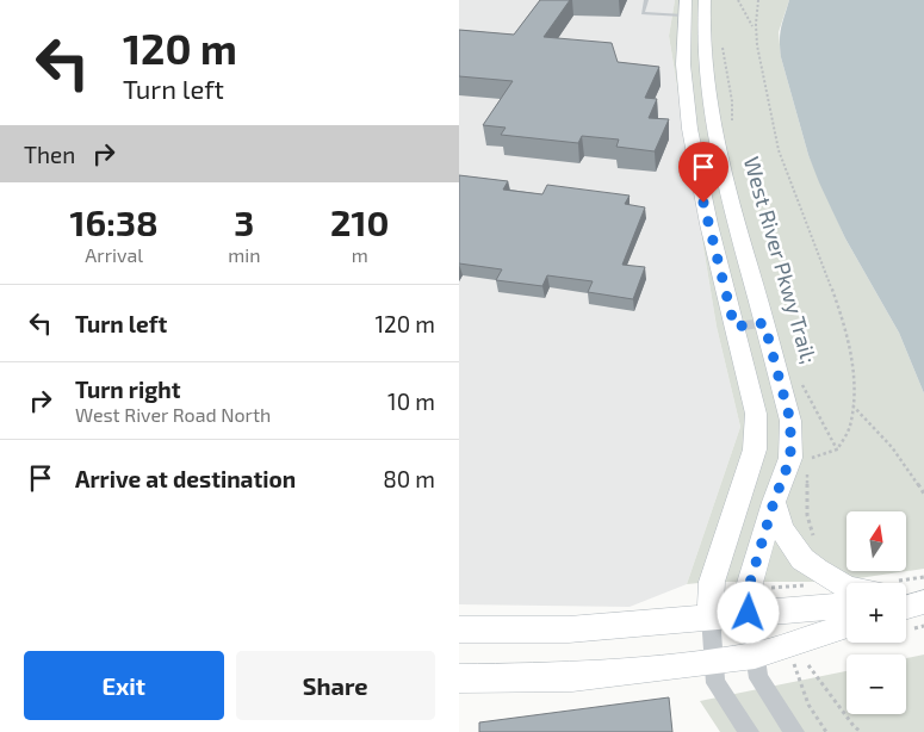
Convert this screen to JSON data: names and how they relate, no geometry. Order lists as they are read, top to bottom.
{
  "streets": {
    "path": ["West River Pkwy Trail;"]
  },
  "north": "top",
  "page": {
    "turn": ["120 m", "Turn left"],
    "then": "Then",
    "eta": [
      "16:38",
      "Arrival",
      "3",
      "min",
      "210",
      "m"
    ],
    "list": [
      {
        "name": "Turn left",
        "value": "120 m"
      },
      {
        "name": "Turn right",
        "note": "West River Road North",
        "value": "10 m"
      },
      {
        "name": "Arrive at destination",
        "value": "80 m"
      }
    ],
    "map_buttons": ["+", "−"],
    "buttons": ["Exit", "Share"]
  }
}
